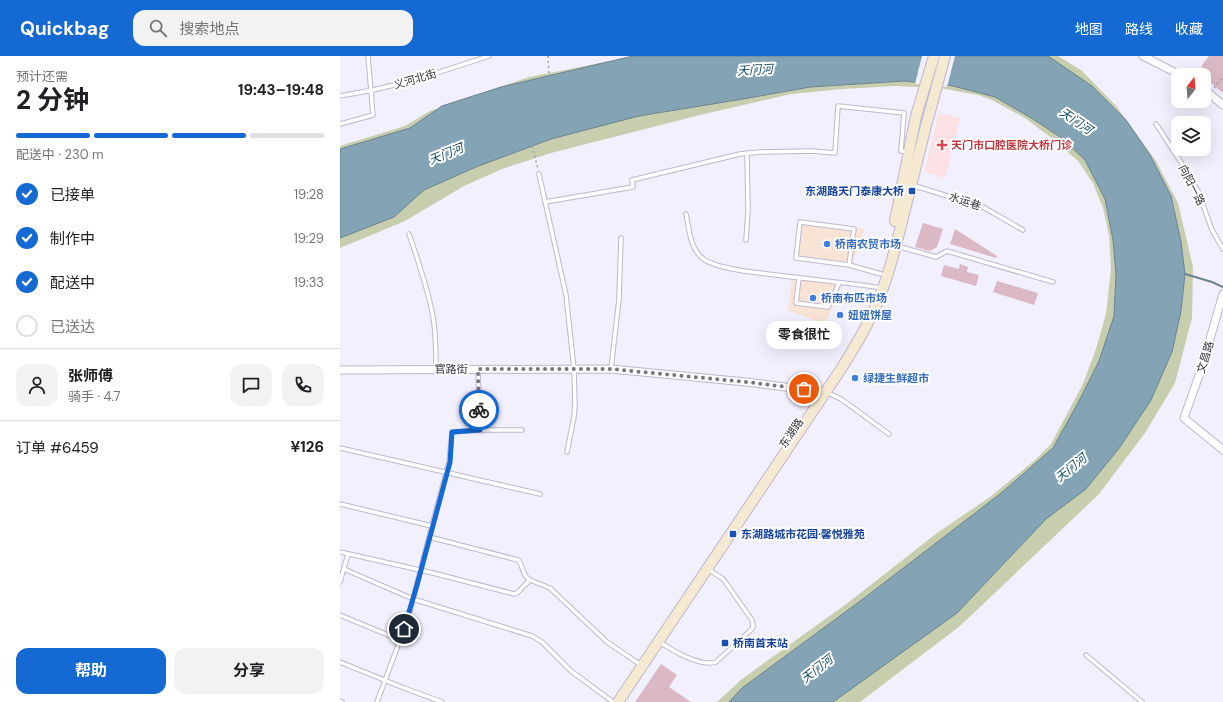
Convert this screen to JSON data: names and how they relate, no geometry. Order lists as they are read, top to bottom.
{
  "streets": {
    "main road": ["东湖路"],
    "street": ["文昌路", "官路街"],
    "lane": ["义河北街", "向阳一路", "水运巷"]
  },
  "crossings": [
    ["水运巷", "东湖路"],
    ["官路街", "东湖路"]
  ],
  "water": ["天门河"],
  "places": {
    "health": ["天门市口腔医院大桥门诊"],
    "transit": ["东湖路天门泰康大桥", "东湖路城市花园·馨悦雅苑", "桥南首末站"],
    "other": [
      "桥南农贸市场",
      "桥南布匹市场",
      "妞妞饼屋",
      "绿捷生鲜超市",
      "零食很忙"
    ]
  },
  "north": "top",
  "page": {
    "header": "Quickbag",
    "search": "搜索地点",
    "nav": ["地图", "路线", "收藏"],
    "heading": ["2 分钟", "预计还需", "19:43–19:48"],
    "panel": [
      "张师傅",
      "骑手 · 4.7",
      "订单 #6459",
      "¥126"
    ],
    "bar": "配送中 · 230 m",
    "list": [
      ["已接单", "19:28"],
      ["制作中", "19:29"],
      ["配送中", "19:33"],
      "已送达"
    ],
    "bubble": "零食很忙",
    "buttons": ["帮助", "分享"]
  }
}
